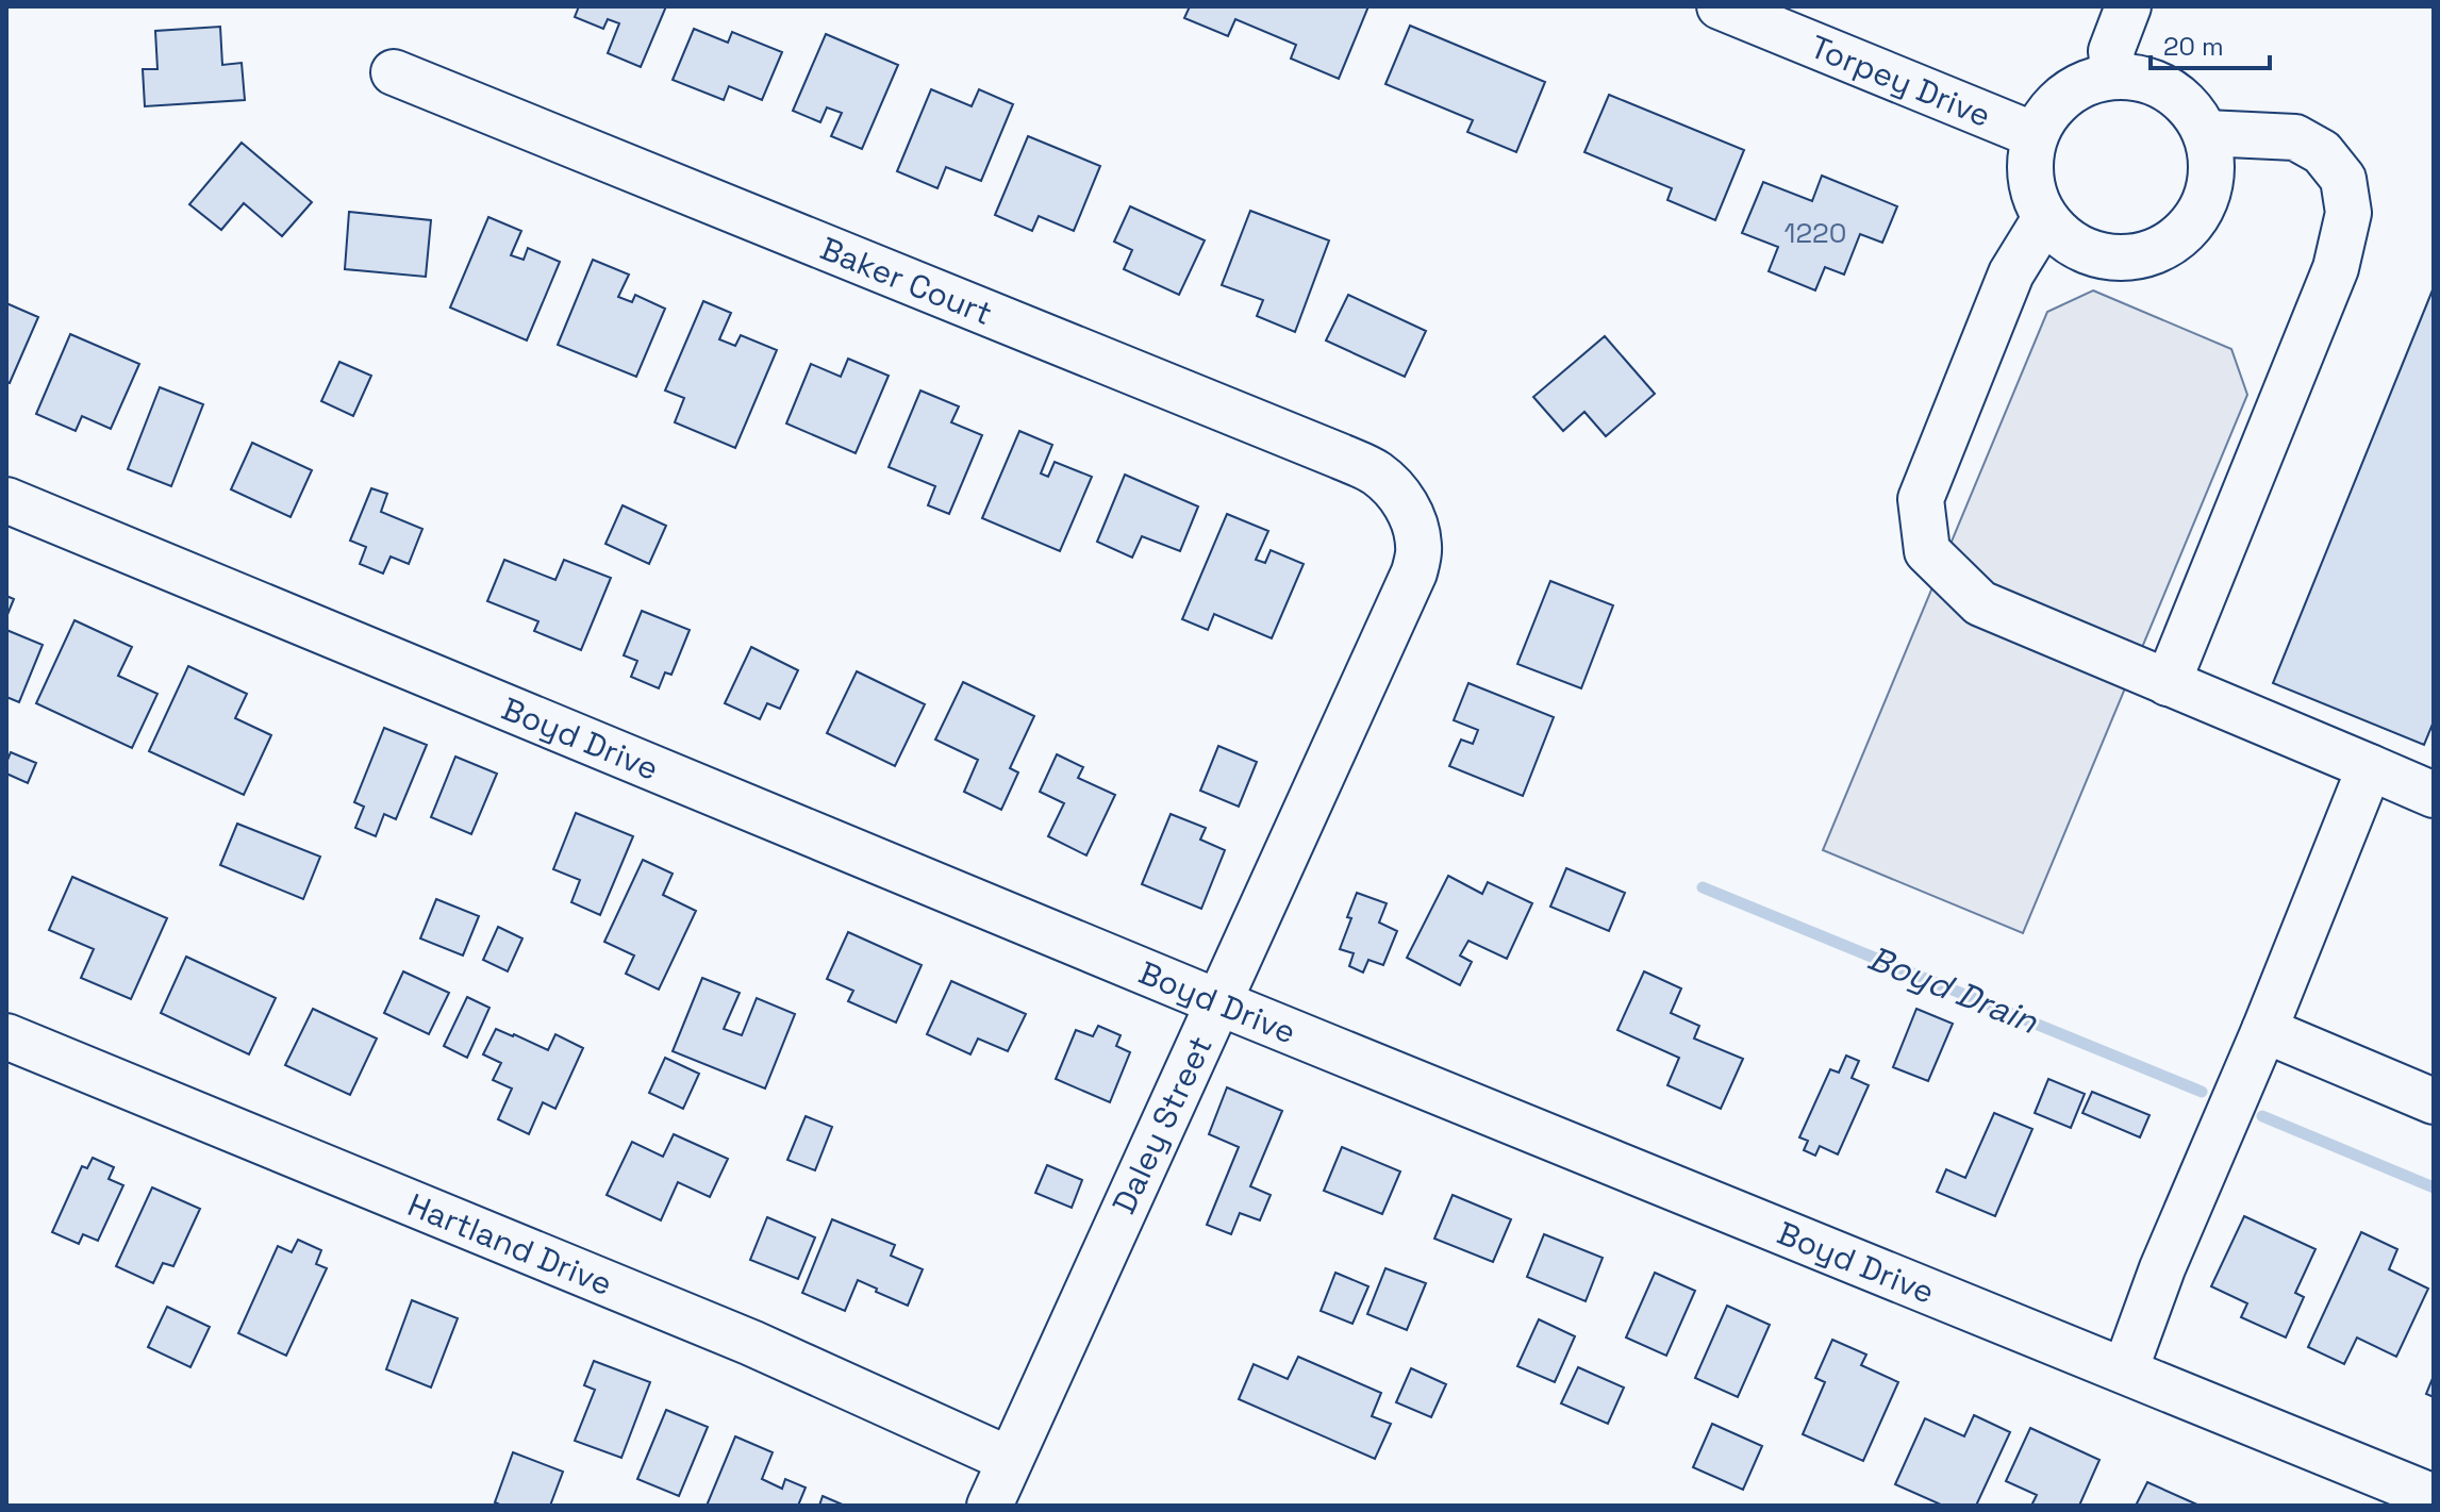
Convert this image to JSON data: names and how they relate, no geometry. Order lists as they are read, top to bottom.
{
  "streets": {
    "street": [
      "Torpey Drive",
      "Baker Court",
      "Boyd Drive",
      "Daley Street",
      "Hartland Drive"
    ]
  },
  "crossings": [
    ["Baker Court", "Daley Street"],
    ["Boyd Drive", "Daley Street"],
    ["Daley Street", "Hartland Drive"]
  ],
  "water": ["Boyd Drain"],
  "house_numbers": ["1220"],
  "scale_bar": "20 m"
}
